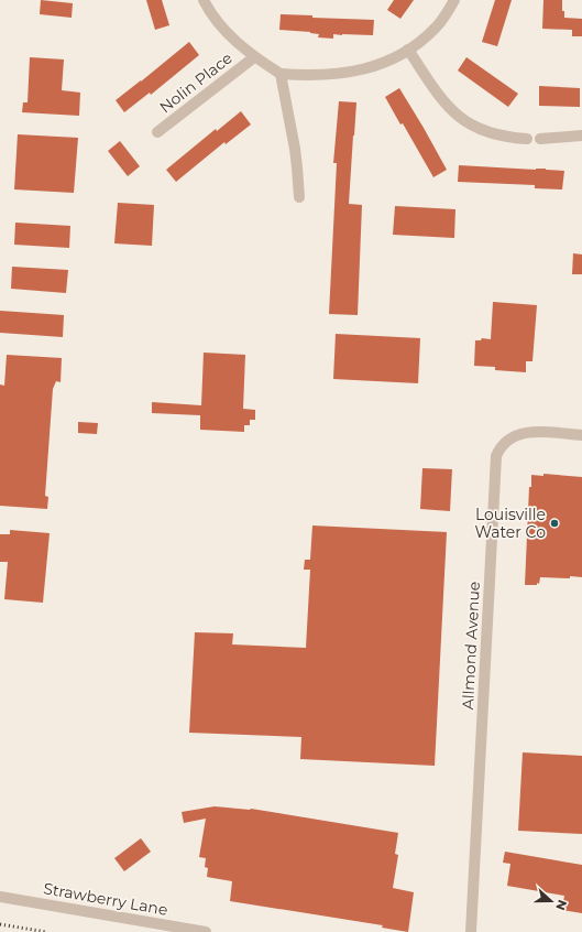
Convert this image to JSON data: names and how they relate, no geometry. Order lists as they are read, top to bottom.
{
  "streets": {
    "street": ["Nolin Place", "Allmond Avenue", "Strawberry Lane"]
  },
  "places": ["Louisville Water Co"],
  "north": "right"
}
